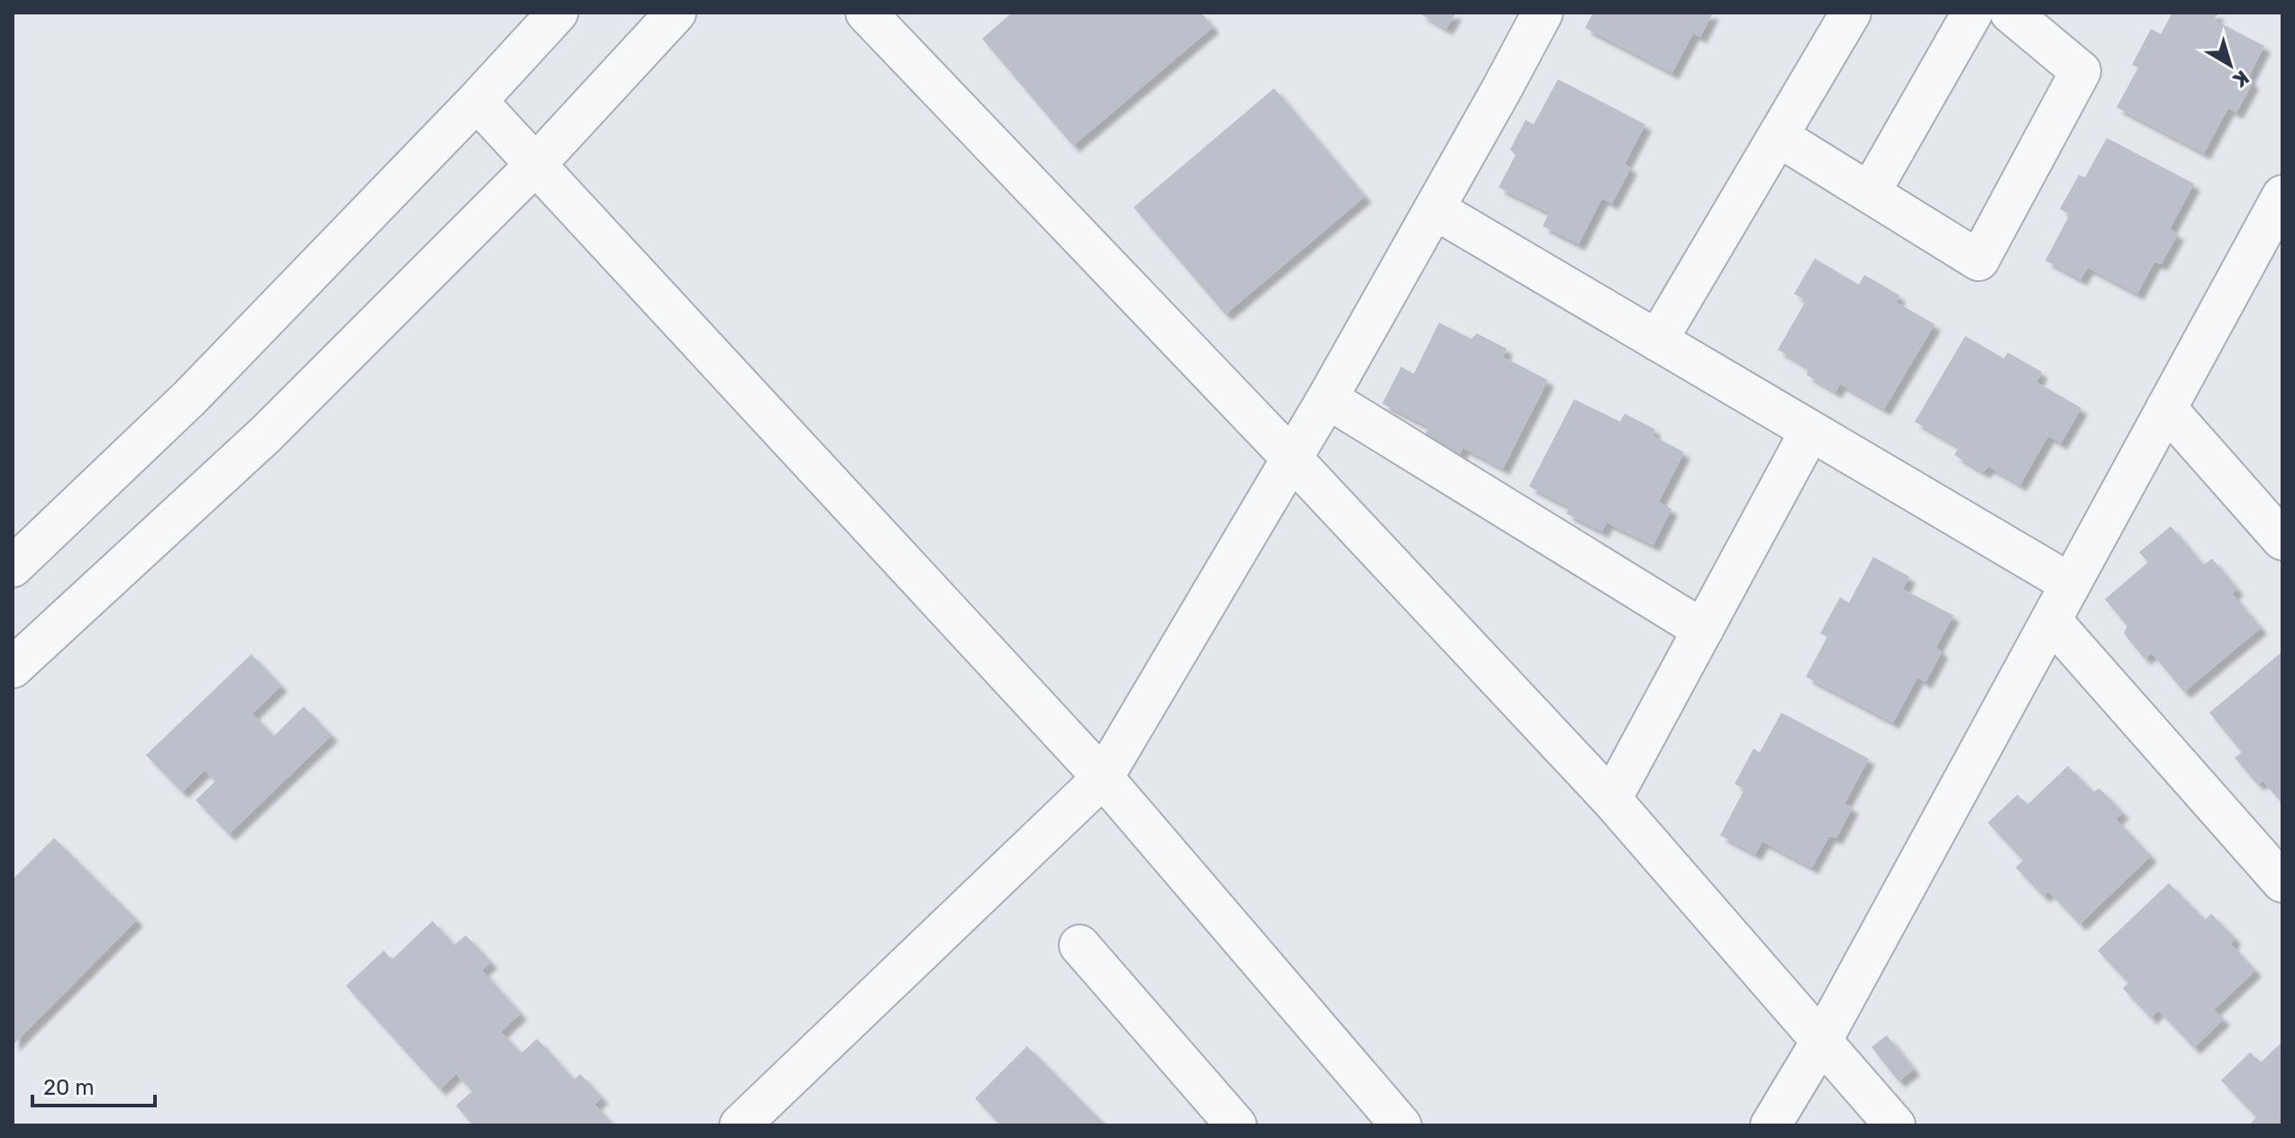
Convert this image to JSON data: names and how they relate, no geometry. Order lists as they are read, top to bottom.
{
  "scale_bar": "20 m",
  "north": "bottom right"
}
